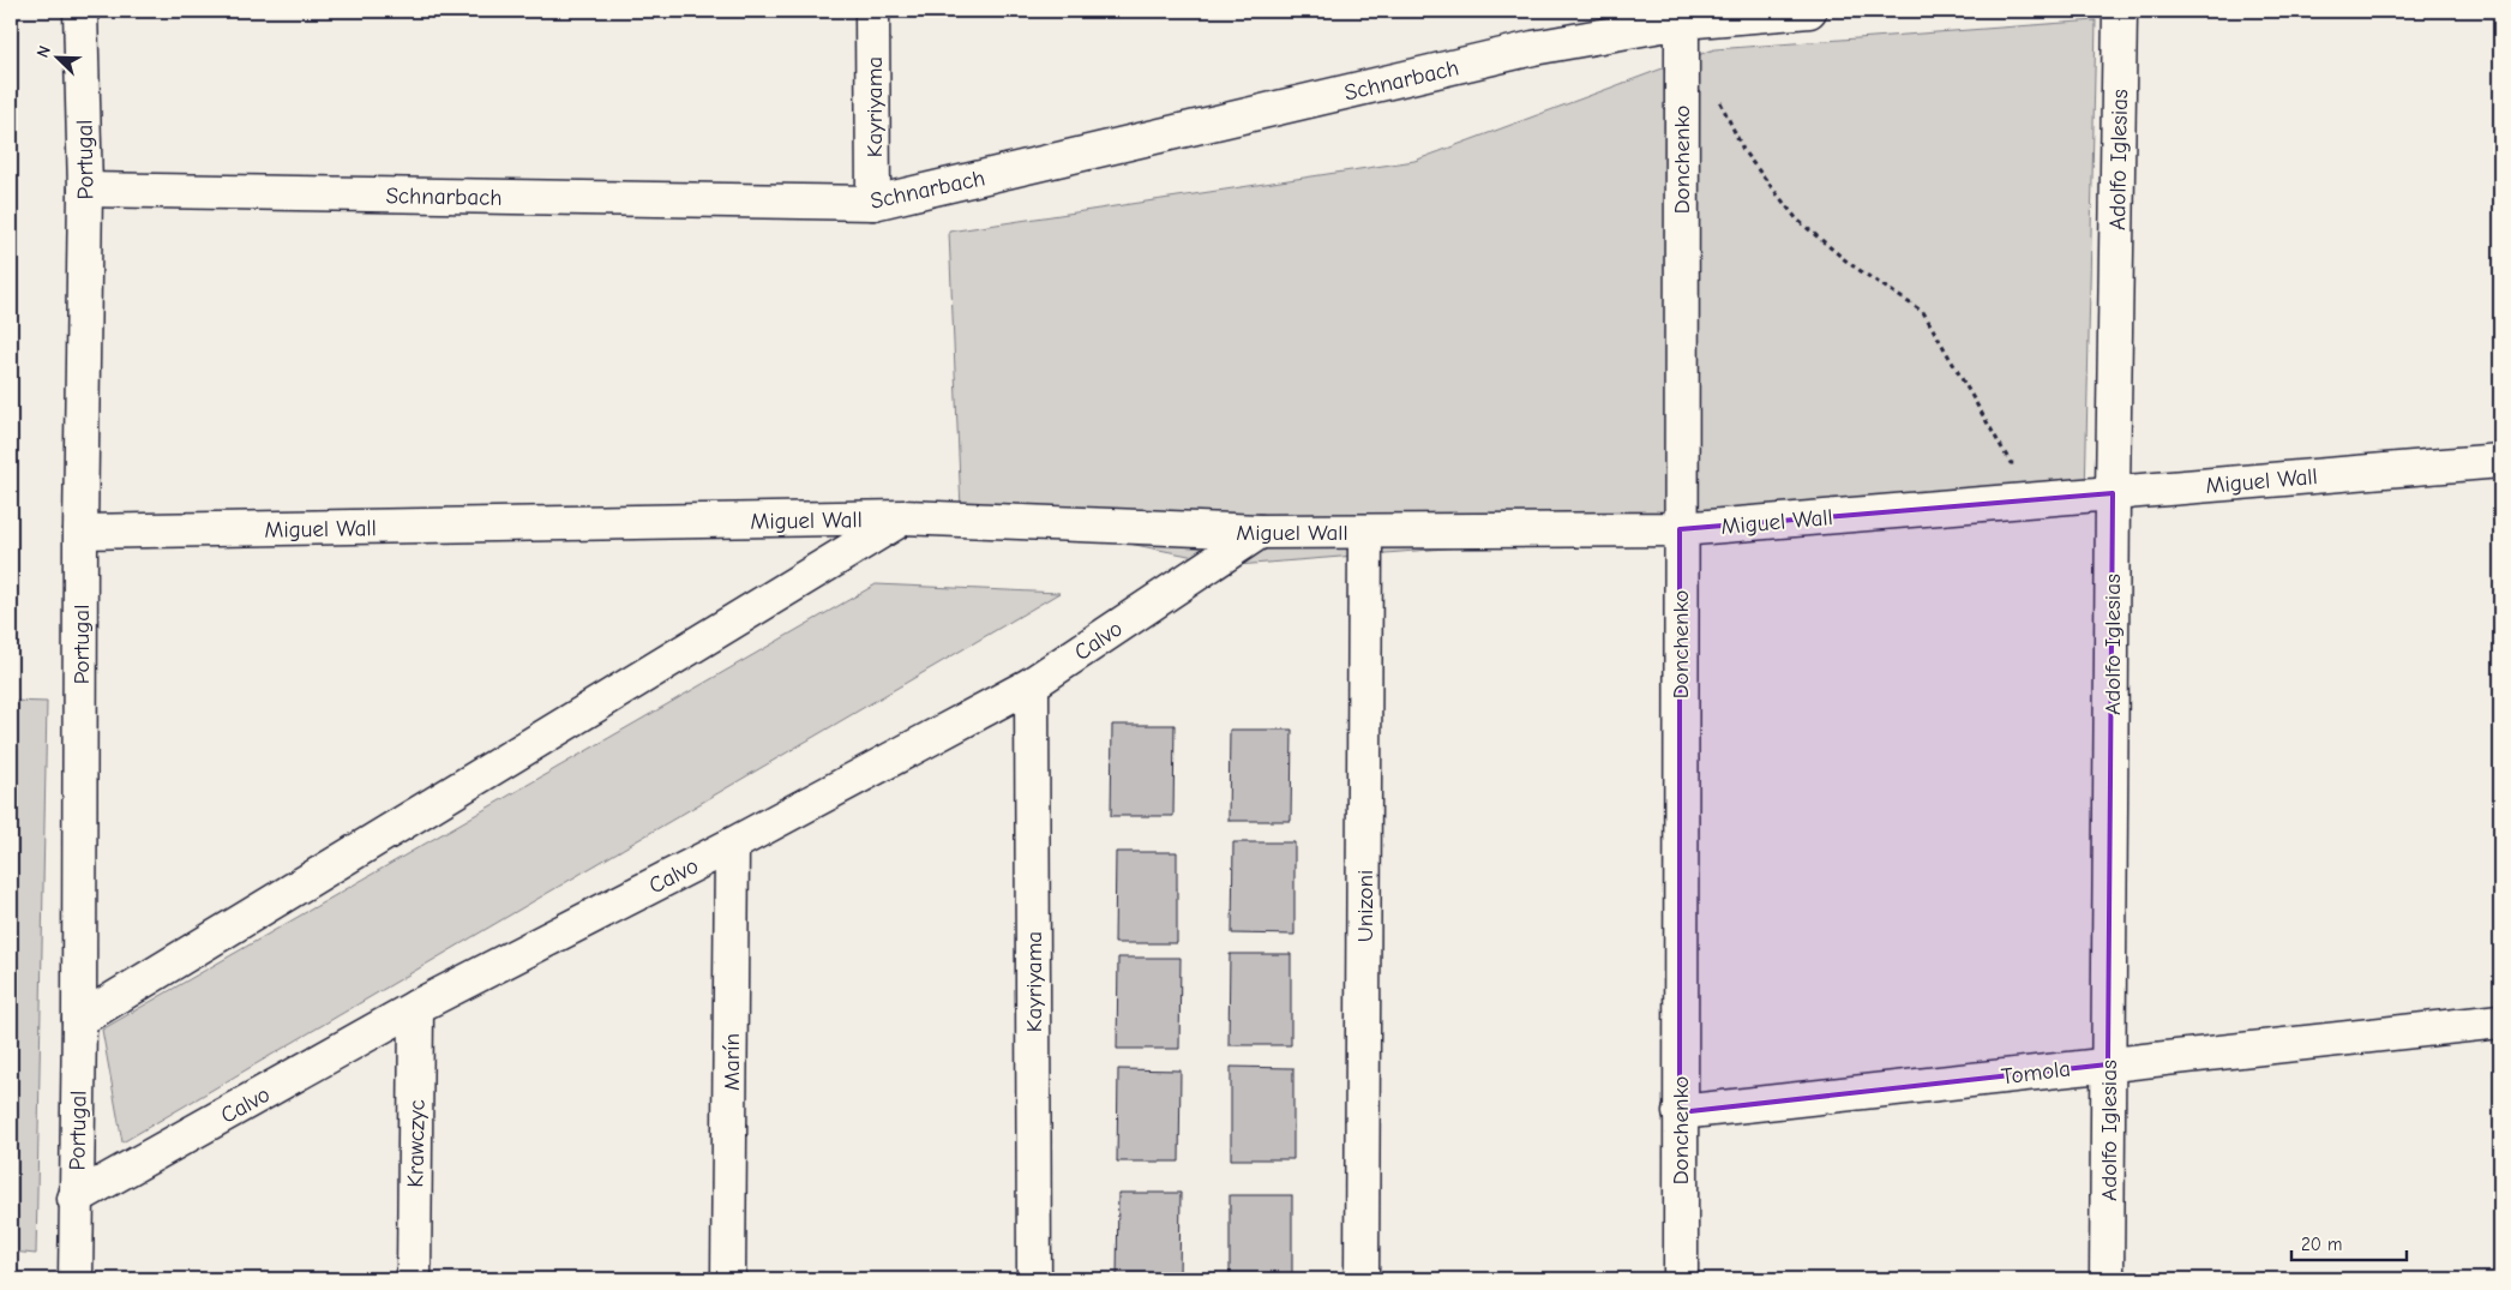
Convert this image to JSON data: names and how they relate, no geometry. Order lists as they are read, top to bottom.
{
  "streets": {
    "street": [
      "Schnarbach",
      "Kayriyama",
      "Portugal",
      "Donchenko",
      "Adolfo Iglesias",
      "Miguel Wall",
      "Calvo",
      "Unizoni",
      "Marín",
      "Tomola",
      "Krawczyc"
    ]
  },
  "crossings": [
    ["Schnarbach", "Kayriyama"],
    ["Schnarbach", "Portugal"],
    ["Schnarbach", "Donchenko"],
    ["Kayriyama", "Calvo"],
    ["Portugal", "Miguel Wall"],
    ["Portugal", "Calvo"],
    ["Donchenko", "Miguel Wall"],
    ["Donchenko", "Tomola"],
    ["Adolfo Iglesias", "Miguel Wall"],
    ["Adolfo Iglesias", "Tomola"],
    ["Miguel Wall", "Calvo"],
    ["Miguel Wall", "Unizoni"],
    ["Calvo", "Marín"],
    ["Calvo", "Krawczyc"]
  ],
  "scale_bar": "20 m",
  "north": "top left"
}
